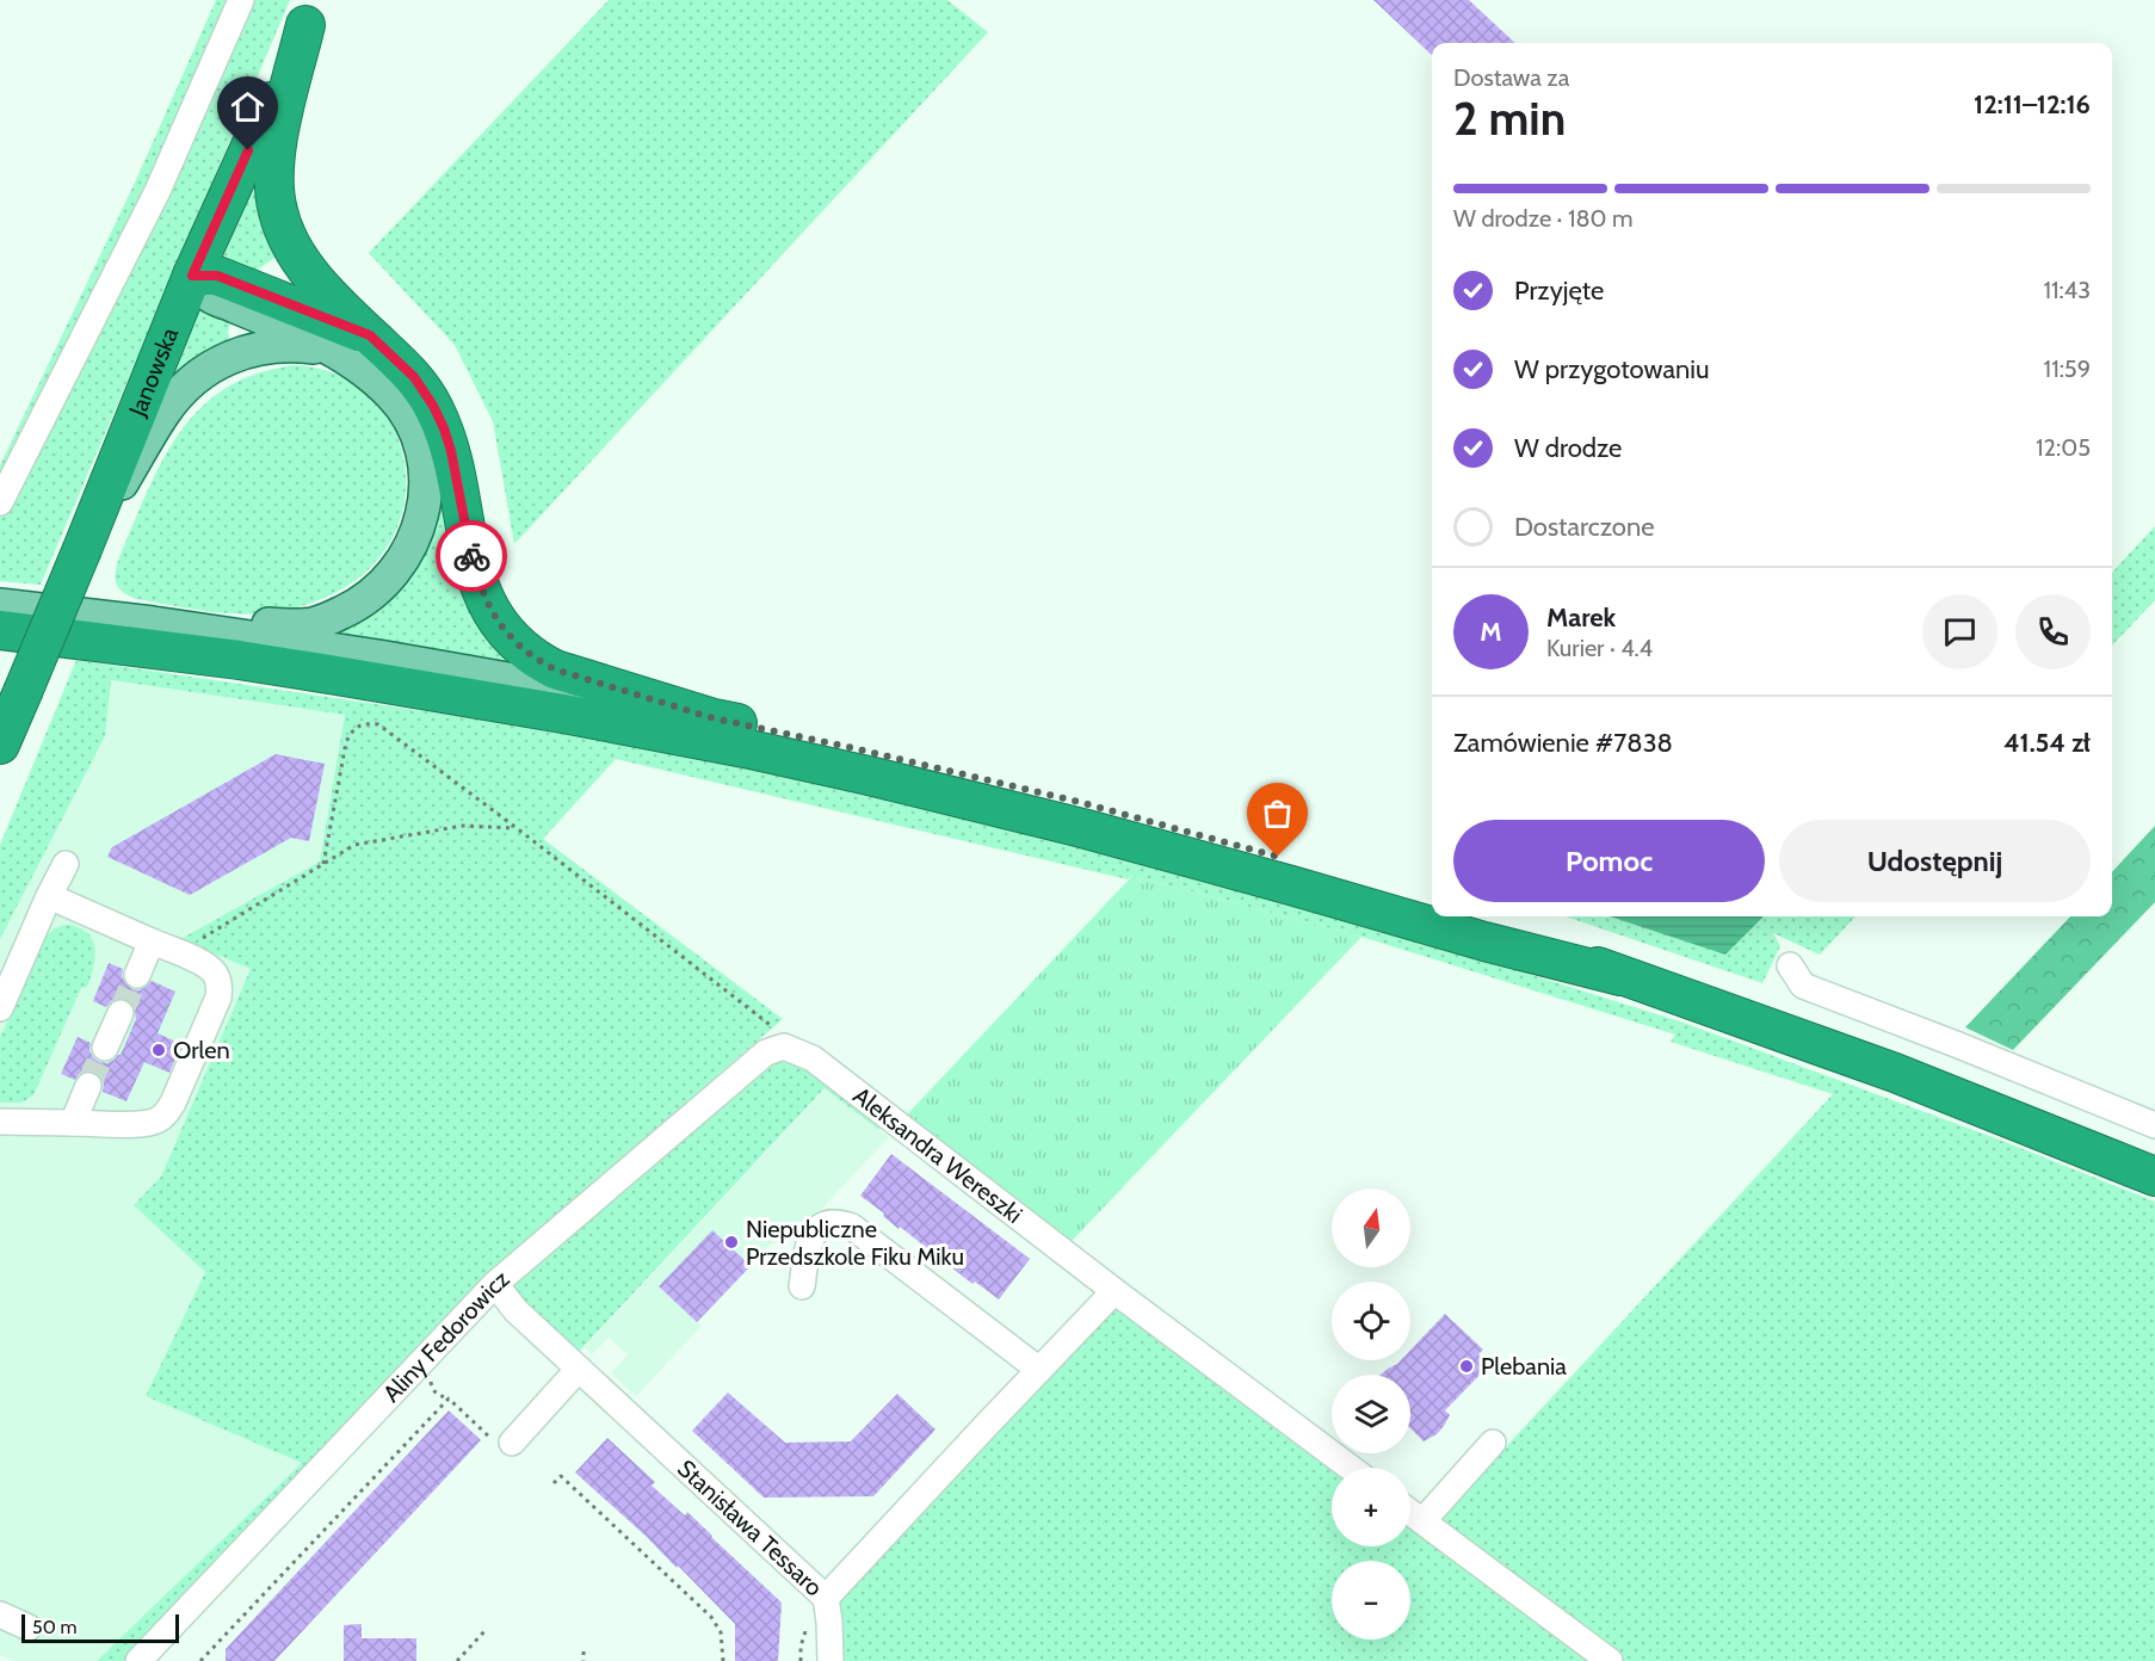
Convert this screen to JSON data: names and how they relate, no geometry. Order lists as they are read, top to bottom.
{
  "streets": {
    "highway": ["Janowska"],
    "street": ["Aleksandra Wereszki", "Aliny Fedorowicz", "Stanisława Tessaro"]
  },
  "crossings": [
    ["Aleksandra Wereszki", "Aliny Fedorowicz"],
    ["Aleksandra Wereszki", "Stanisława Tessaro"],
    ["Aliny Fedorowicz", "Stanisława Tessaro"]
  ],
  "places": ["Orlen", "Niepubliczne Przedszkole Fiku Miku", "Plebania"],
  "scale_bar": "50 m",
  "north": "top",
  "page": {
    "heading": ["2 min", "Dostawa za", "12:11–12:16"],
    "panel": [
      "Marek",
      "Kurier · 4.4",
      "Zamówienie #7838",
      "41.54 zł"
    ],
    "bar": "W drodze · 180 m",
    "list": [
      ["Przyjęte", "11:43"],
      ["W przygotowaniu", "11:59"],
      ["W drodze", "12:05"],
      "Dostarczone"
    ],
    "round": "M",
    "buttons": ["Pomoc", "Udostępnij"],
    "map_buttons": ["+", "−"],
    "scale": "50 m"
  }
}
